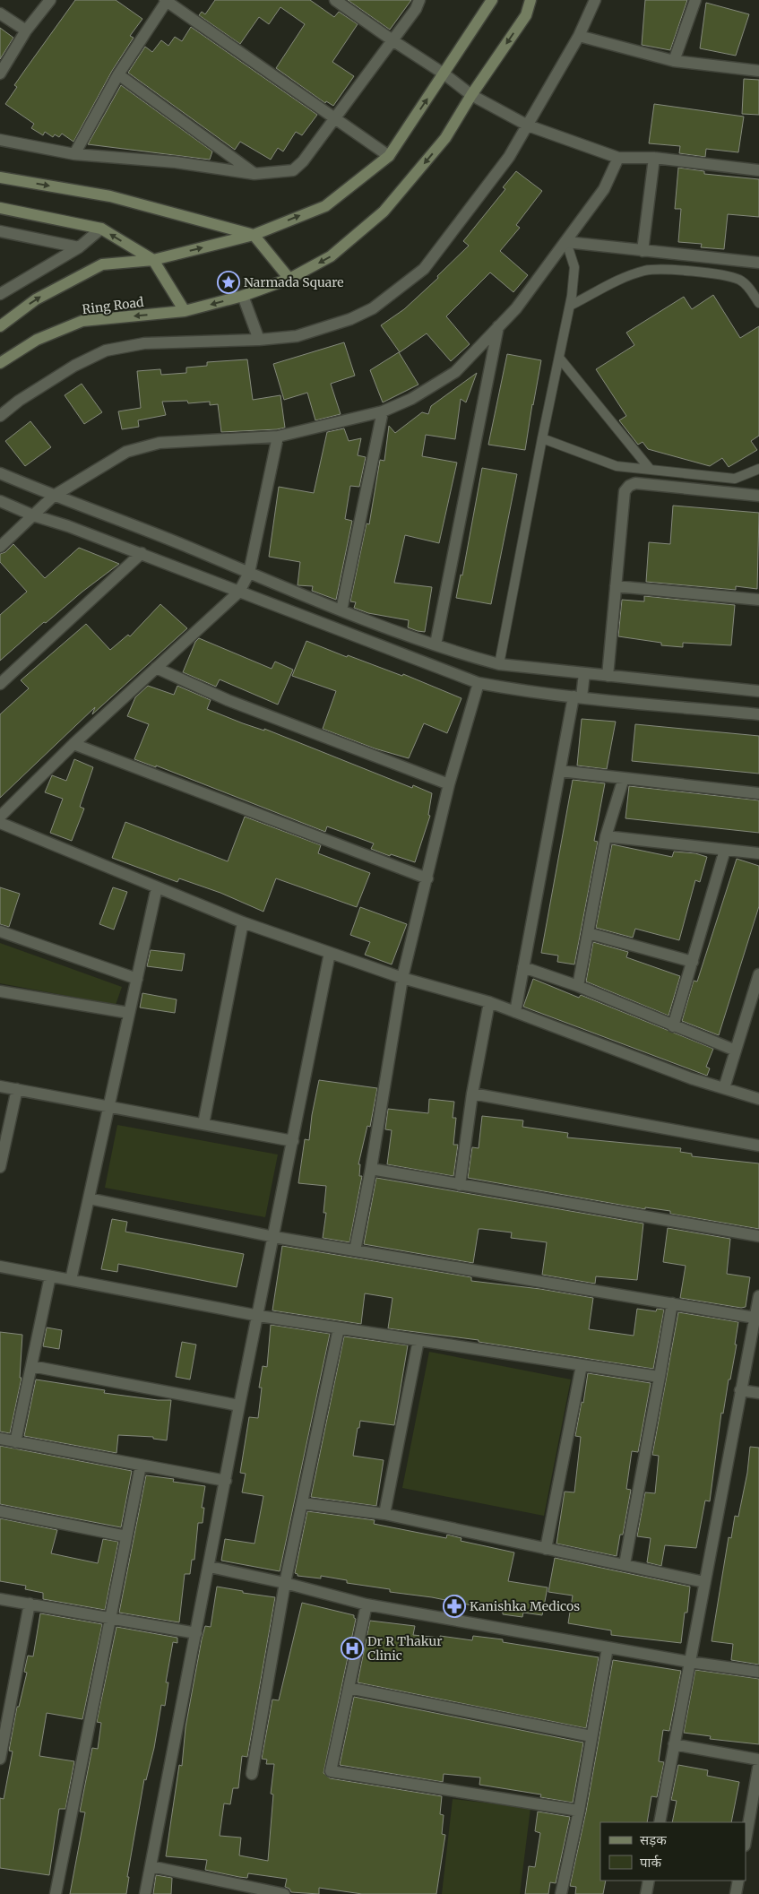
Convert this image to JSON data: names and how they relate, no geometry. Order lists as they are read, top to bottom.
{
  "streets": {
    "main road": ["Ring Road"]
  },
  "places": {
    "place": ["Narmada Square"],
    "pharmacy": ["Kanishka Medicos"],
    "hospital": ["Dr R Thakur Clinic"]
  },
  "legend": ["सड़क", "पार्क"]
}
